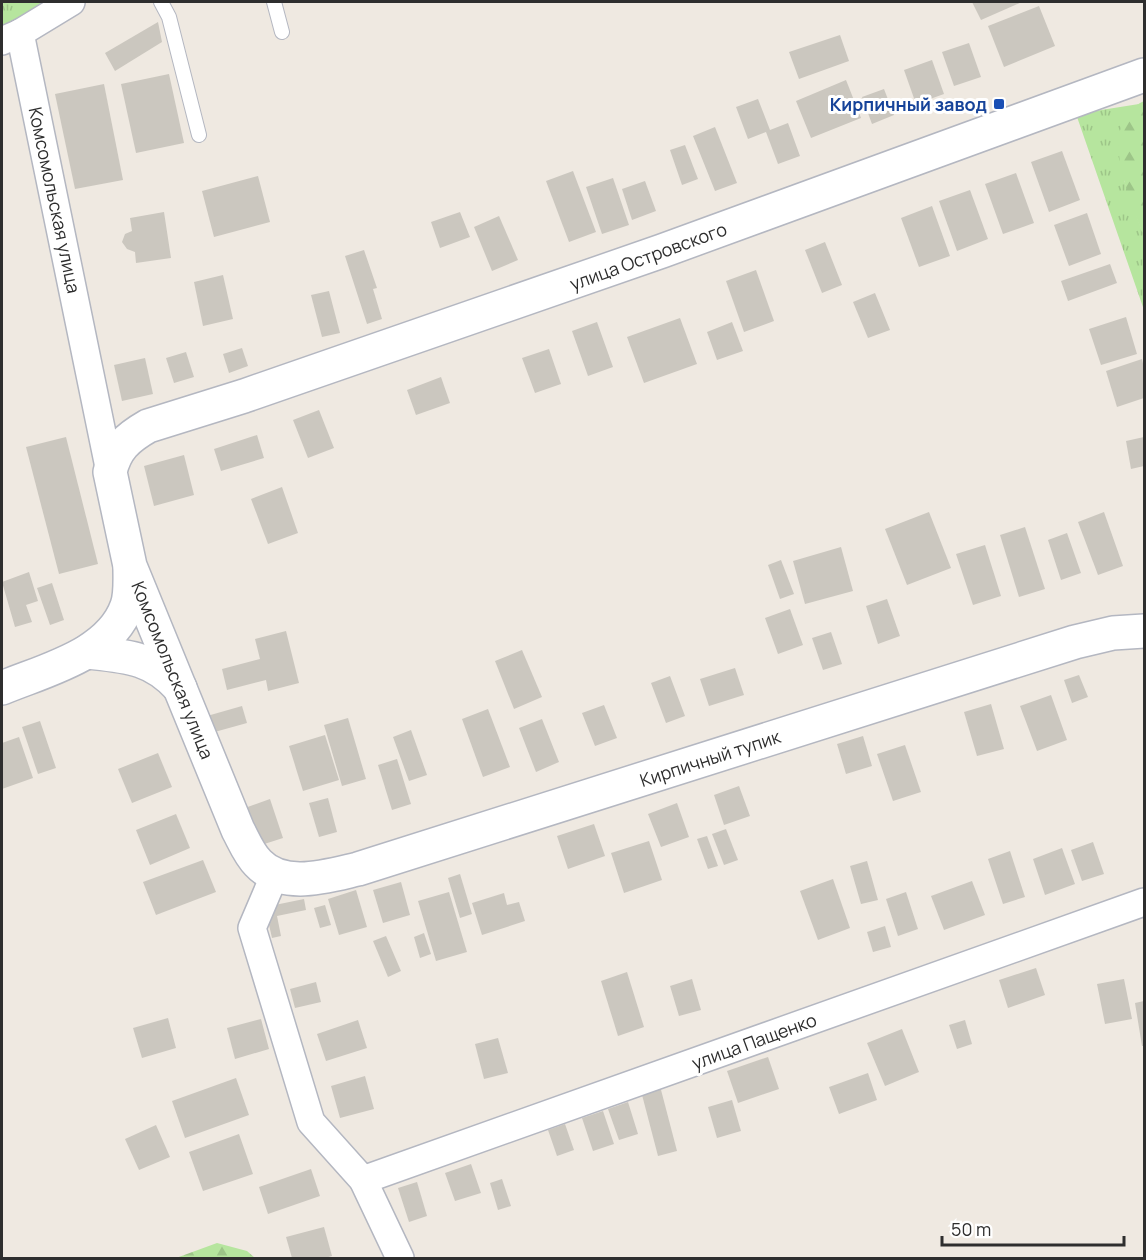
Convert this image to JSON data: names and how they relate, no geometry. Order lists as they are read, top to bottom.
{
  "streets": {
    "street": [
      "Комсомольская улица",
      "улица Островского",
      "Кирпичный тупик",
      "улица Пащенко"
    ]
  },
  "crossings": [
    ["Комсомольская улица", "улица Островского"],
    ["Комсомольская улица", "Кирпичный тупик"]
  ],
  "places": {
    "transit": ["Кирпичный завод"]
  },
  "scale_bar": "50 m"
}
